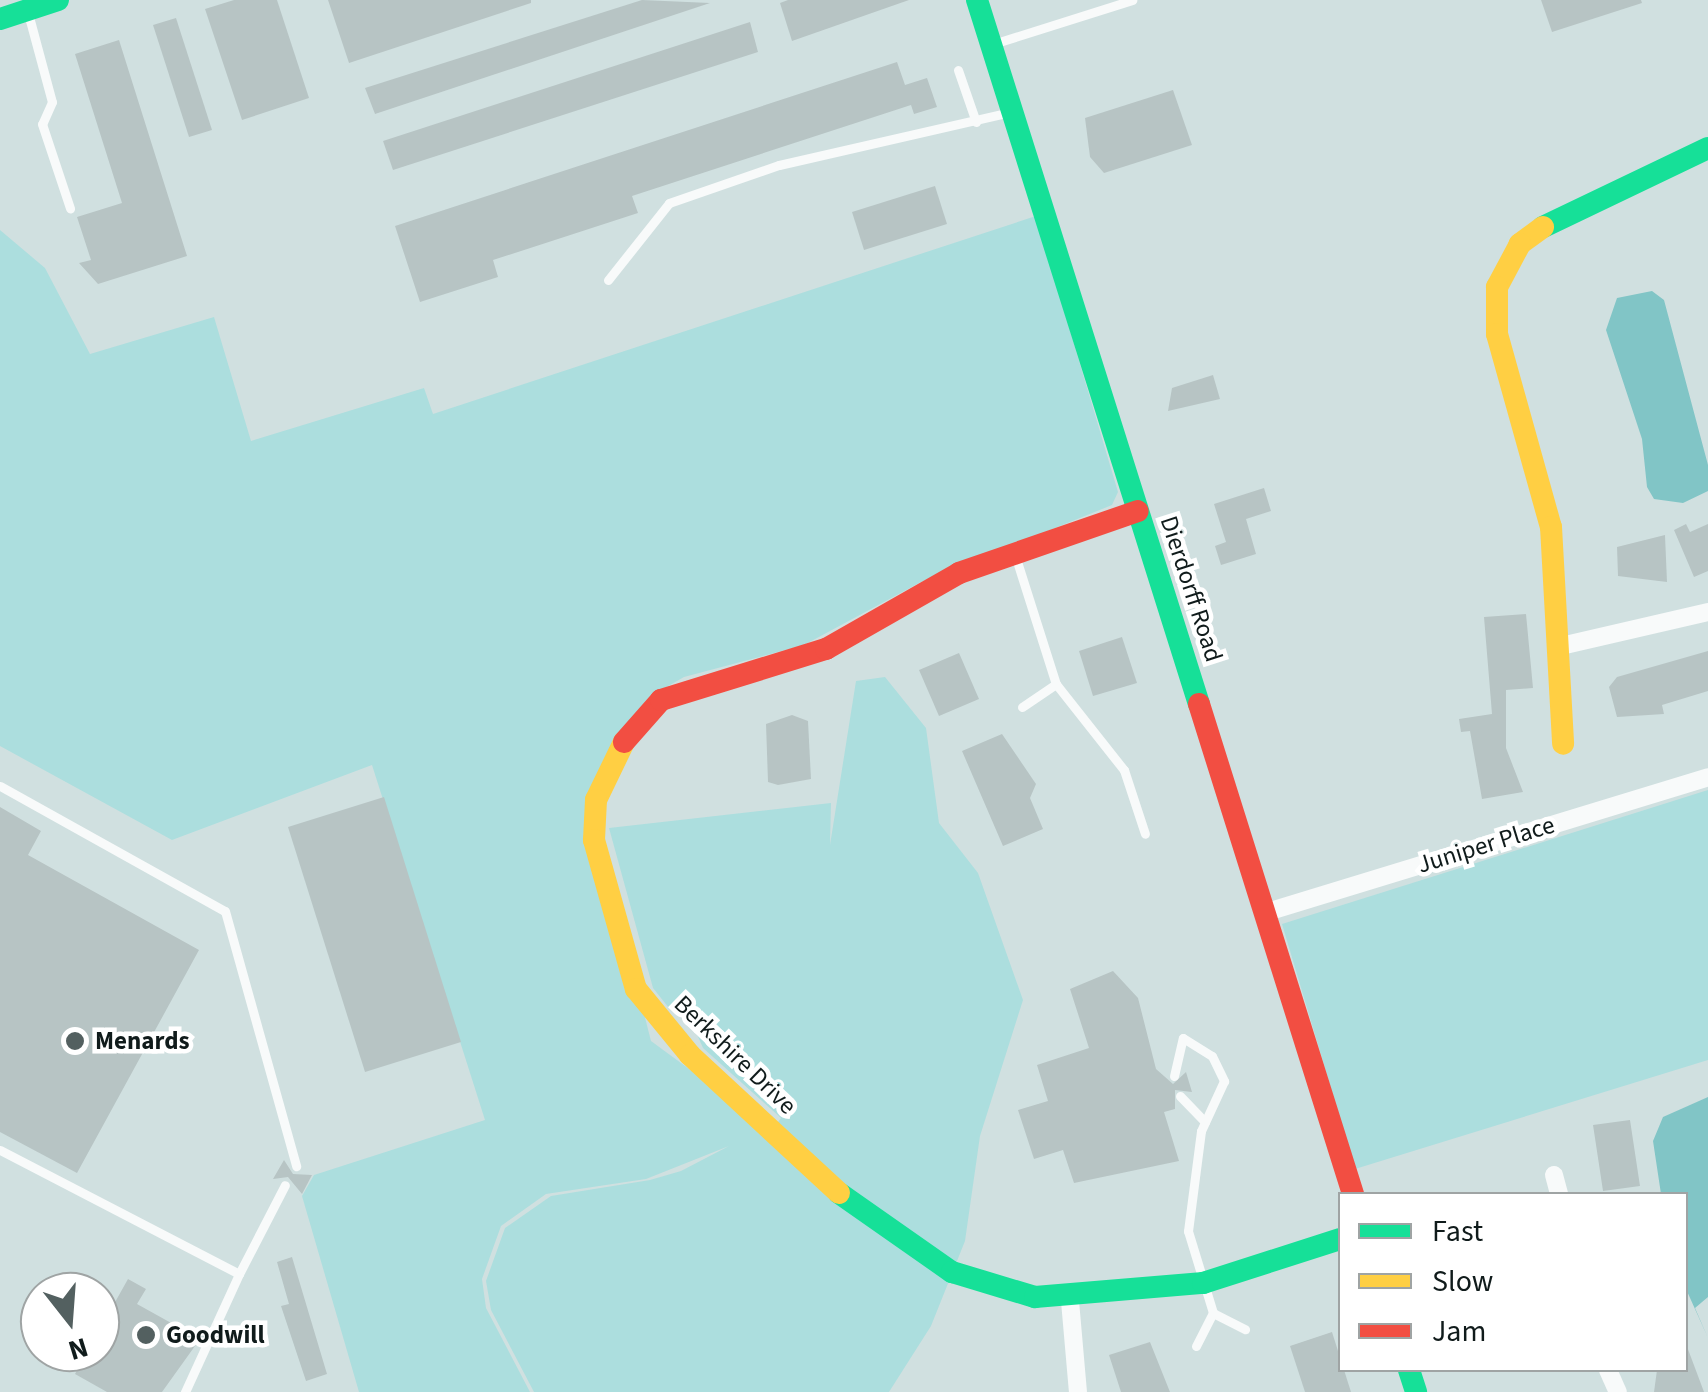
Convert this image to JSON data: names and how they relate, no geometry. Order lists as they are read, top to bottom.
{
  "streets": {
    "street": ["Dierdorff Road", "Juniper Place", "Berkshire Drive"]
  },
  "crossings": [
    ["Dierdorff Road", "Juniper Place"],
    ["Dierdorff Road", "Berkshire Drive"]
  ],
  "places": ["Menards", "Goodwill"],
  "legend": ["Fast", "Slow", "Jam"],
  "north": "bottom"
}
